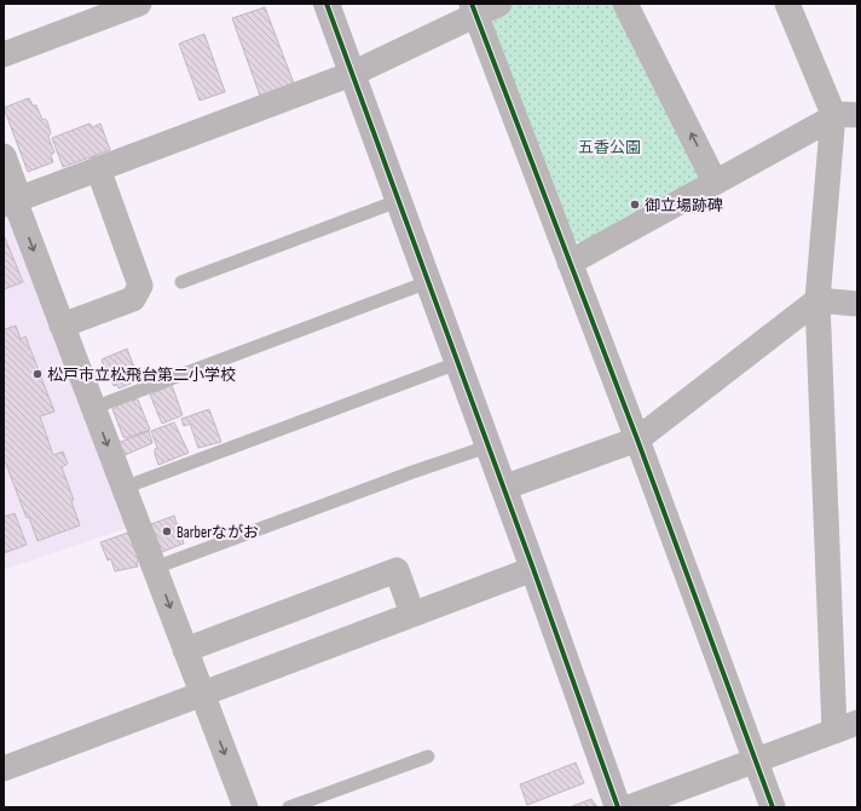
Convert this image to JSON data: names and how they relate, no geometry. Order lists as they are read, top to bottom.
{
  "parks": ["五香公園"],
  "places": ["御立場跡碑", "松戸市立松飛台第二小学校", "Barberながお"]
}
